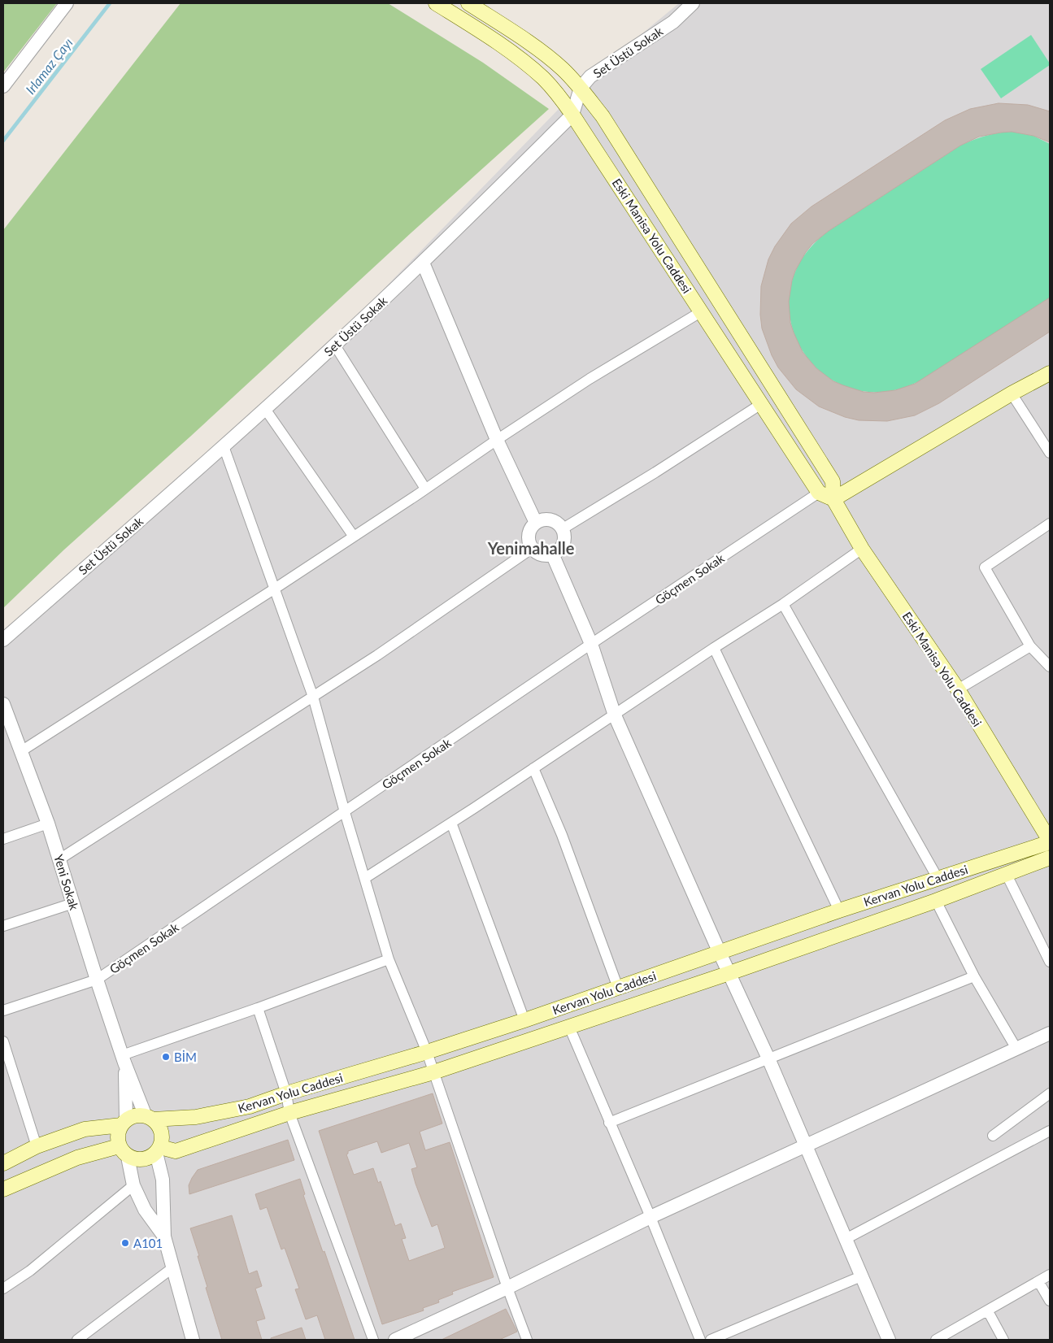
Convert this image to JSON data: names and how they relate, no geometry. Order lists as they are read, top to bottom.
{
  "streets": {
    "main road": ["Eski Manisa Yolu Caddesi", "Kervan Yolu Caddesi"],
    "street": ["Set Üstü Sokak", "Göçmen Sokak", "Yeni Sokak"]
  },
  "crossings": [
    ["Set Üstü Sokak", "Eski Manisa Yolu Caddesi"],
    ["Eski Manisa Yolu Caddesi", "Göçmen Sokak"],
    ["Eski Manisa Yolu Caddesi", "Kervan Yolu Caddesi"],
    ["Göçmen Sokak", "Yeni Sokak"],
    ["Yeni Sokak", "Kervan Yolu Caddesi"]
  ],
  "districts": ["Yenimahalle"],
  "water": ["Irlamaz Çayı"],
  "places": ["BİM", "A101"]
}
